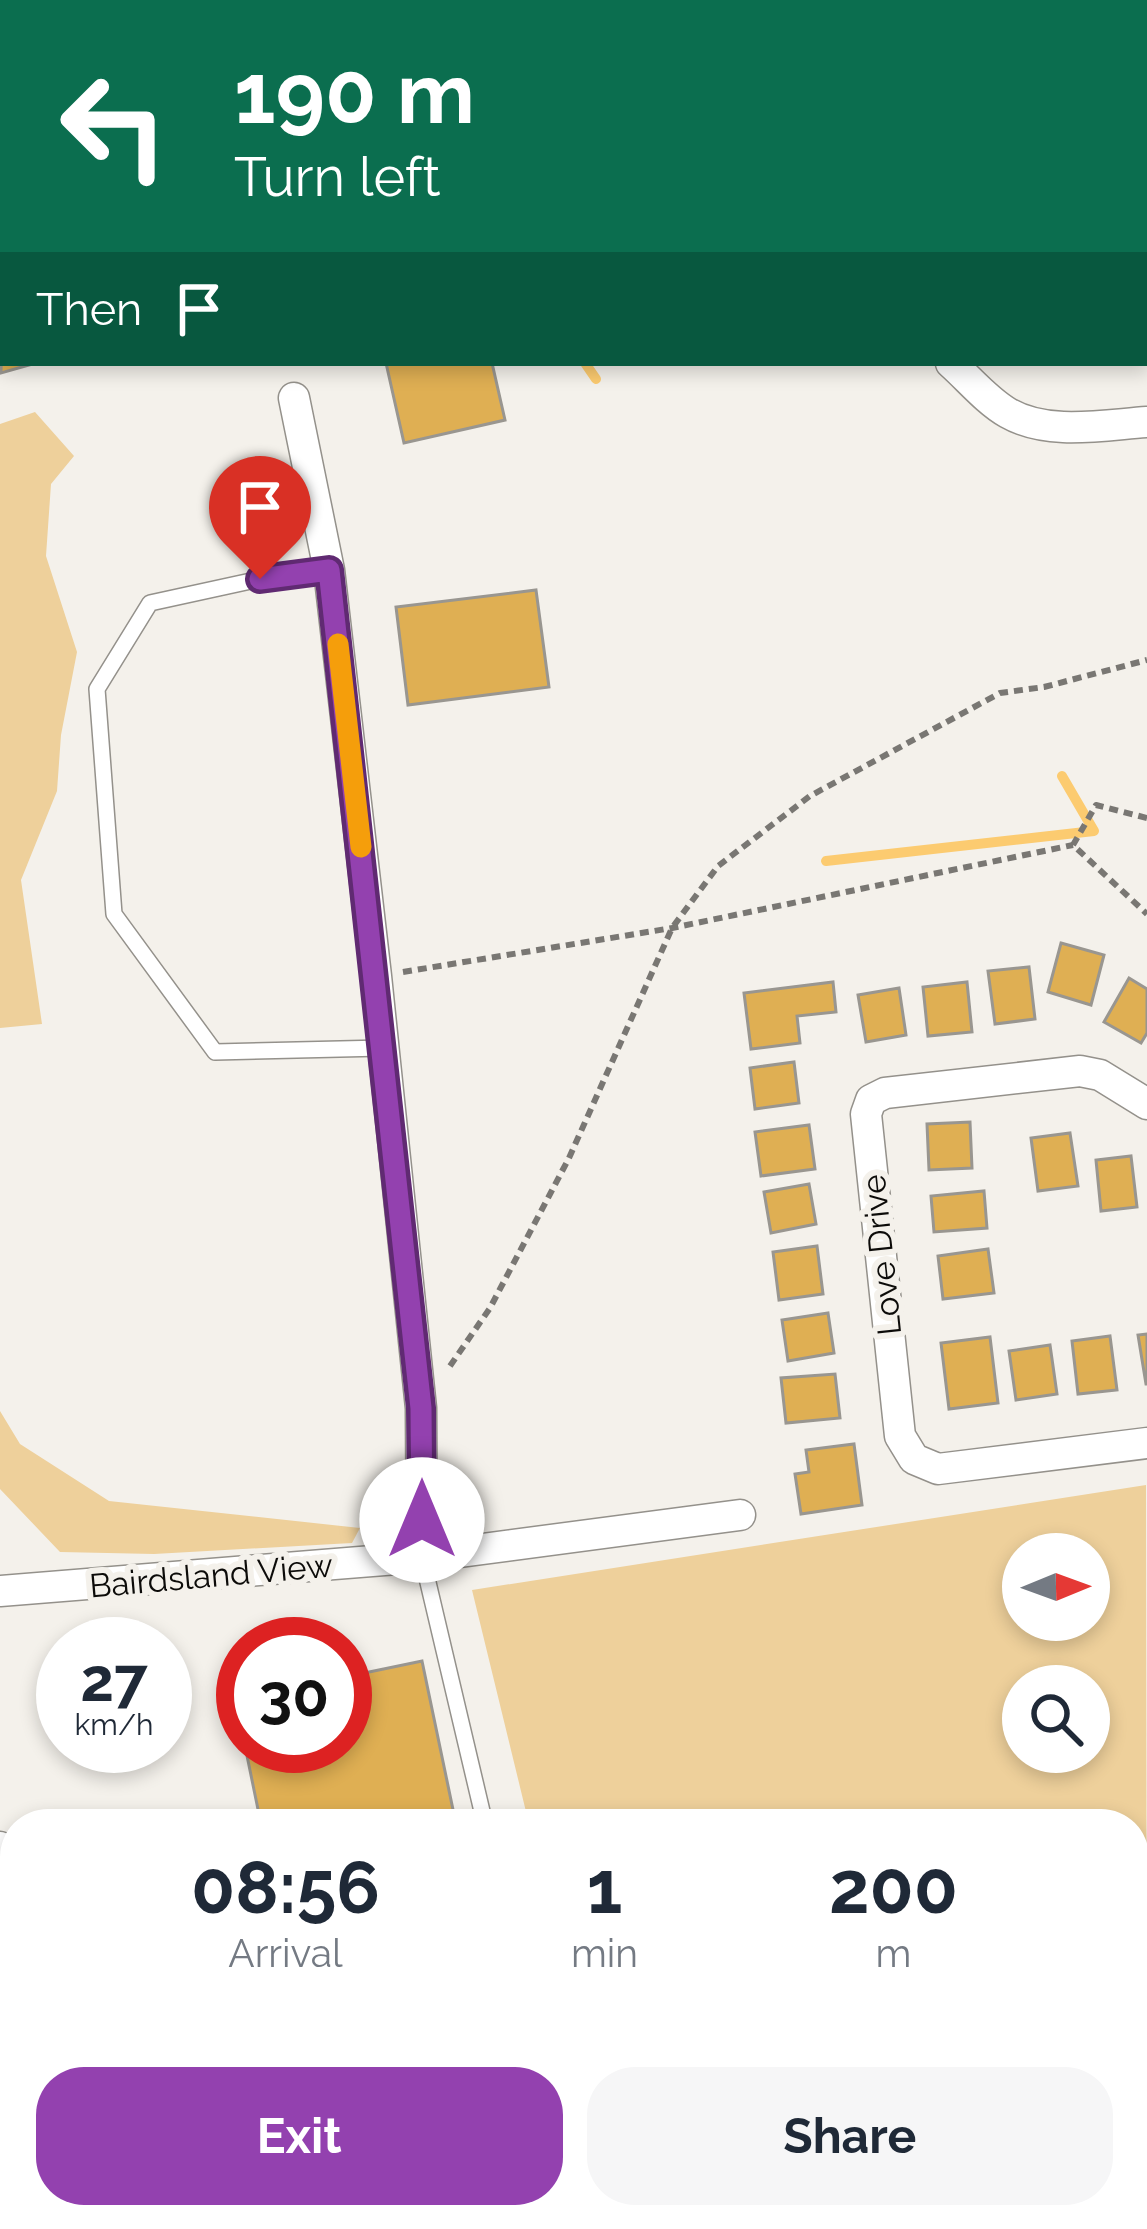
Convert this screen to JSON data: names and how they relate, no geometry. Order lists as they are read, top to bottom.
{
  "streets": {
    "street": ["Love Drive", "Bairdsland View"]
  },
  "north": "right",
  "page": {
    "turn": ["190 m", "Turn left"],
    "then": "Then",
    "speed": "27 km/h",
    "limit": "30",
    "eta": [
      "08:56",
      "Arrival",
      "1",
      "min",
      "200",
      "m"
    ],
    "buttons": ["Exit", "Share"]
  }
}
